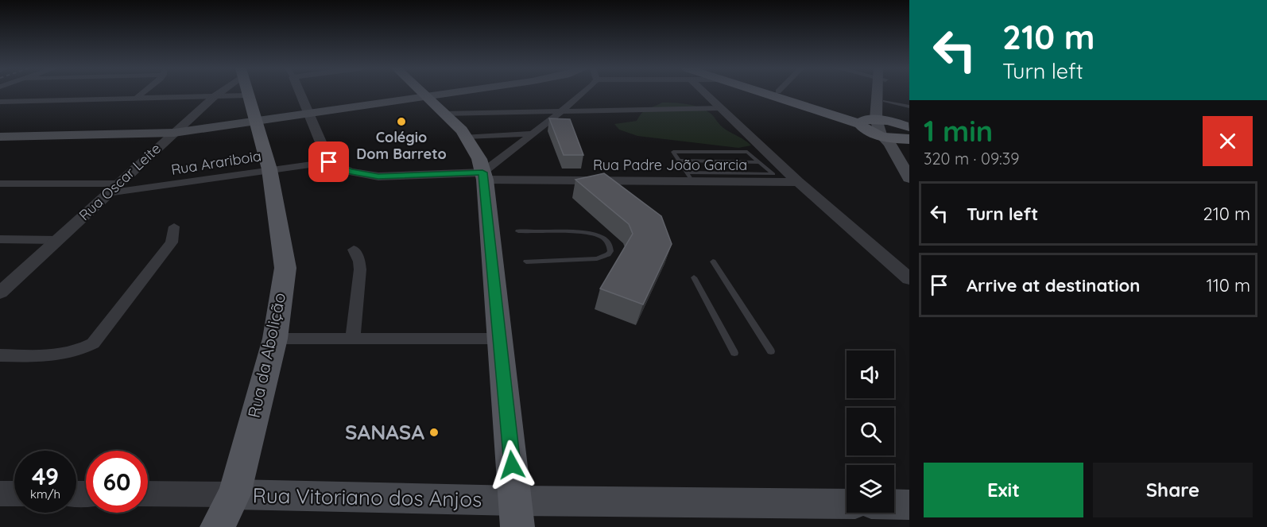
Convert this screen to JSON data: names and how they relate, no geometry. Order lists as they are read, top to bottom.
{
  "streets": {
    "main road": ["Rua da Abolição", "Rua Vitoriano dos Anjos"],
    "street": ["Rua Arariboia", "Rua Padre João Garcia", "Rua Oscar Leite"]
  },
  "crossings": [
    ["Rua Arariboia", "Rua Padre João Garcia"],
    ["Rua Arariboia", "Rua Oscar Leite"],
    ["Rua Arariboia", "Rua da Abolição"],
    ["Rua da Abolição", "Rua Vitoriano dos Anjos"]
  ],
  "places": ["Colégio Dom Barreto", "SANASA"],
  "page": {
    "turn": ["210 m", "Turn left"],
    "heading": ["1 min", "320 m · 09:39"],
    "list": [
      {
        "name": "Turn left",
        "value": "210 m"
      },
      {
        "name": "Arrive at destination",
        "value": "110 m"
      }
    ],
    "speed": "49 km/h",
    "limit": "60",
    "buttons": ["Exit", "Share"]
  }
}
